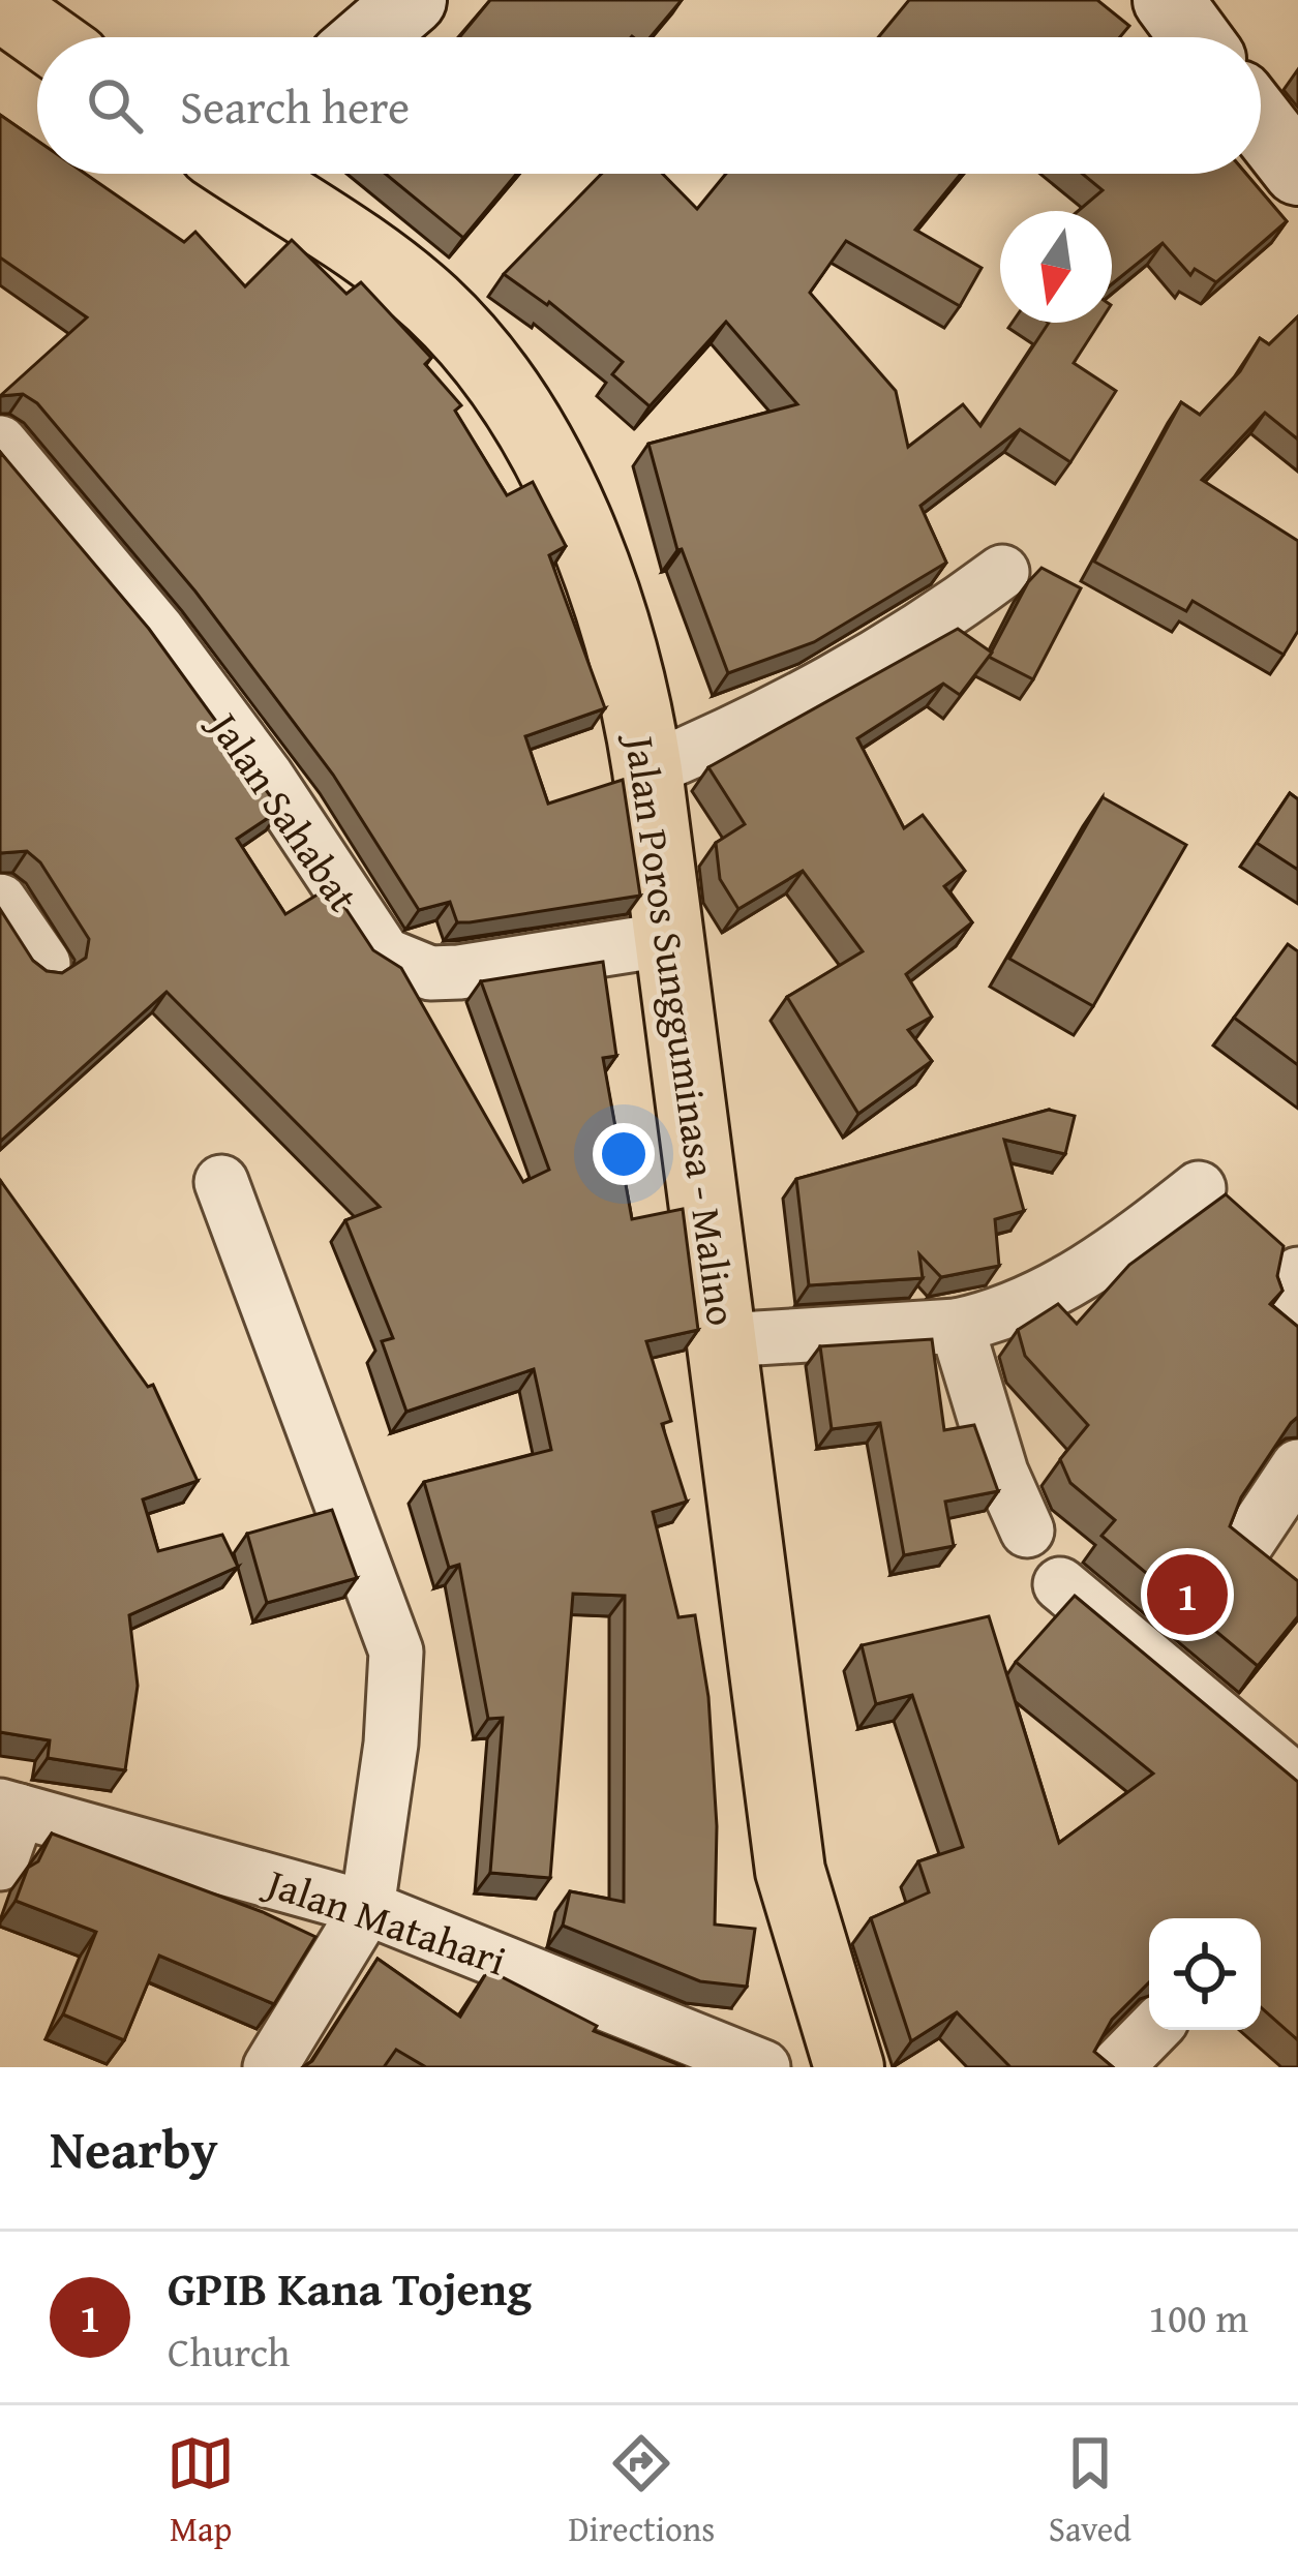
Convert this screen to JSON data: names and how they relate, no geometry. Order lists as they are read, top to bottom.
{
  "streets": {
    "main road": ["Jalan Poros Sungguminasa - Malino"],
    "street": ["Jalan Sahabat", "Jalan Matahari"]
  },
  "crossings": [
    ["Jalan Sahabat", "Jalan Poros Sungguminasa - Malino"]
  ],
  "north": "bottom",
  "page": {
    "search": "Search here",
    "pins": "1",
    "heading": "Nearby",
    "list": [
      {
        "mark": "1",
        "name": "GPIB Kana Tojeng",
        "note": "Church",
        "value": "100 m"
      }
    ],
    "nav": ["Map", "Directions", "Saved"]
  }
}
